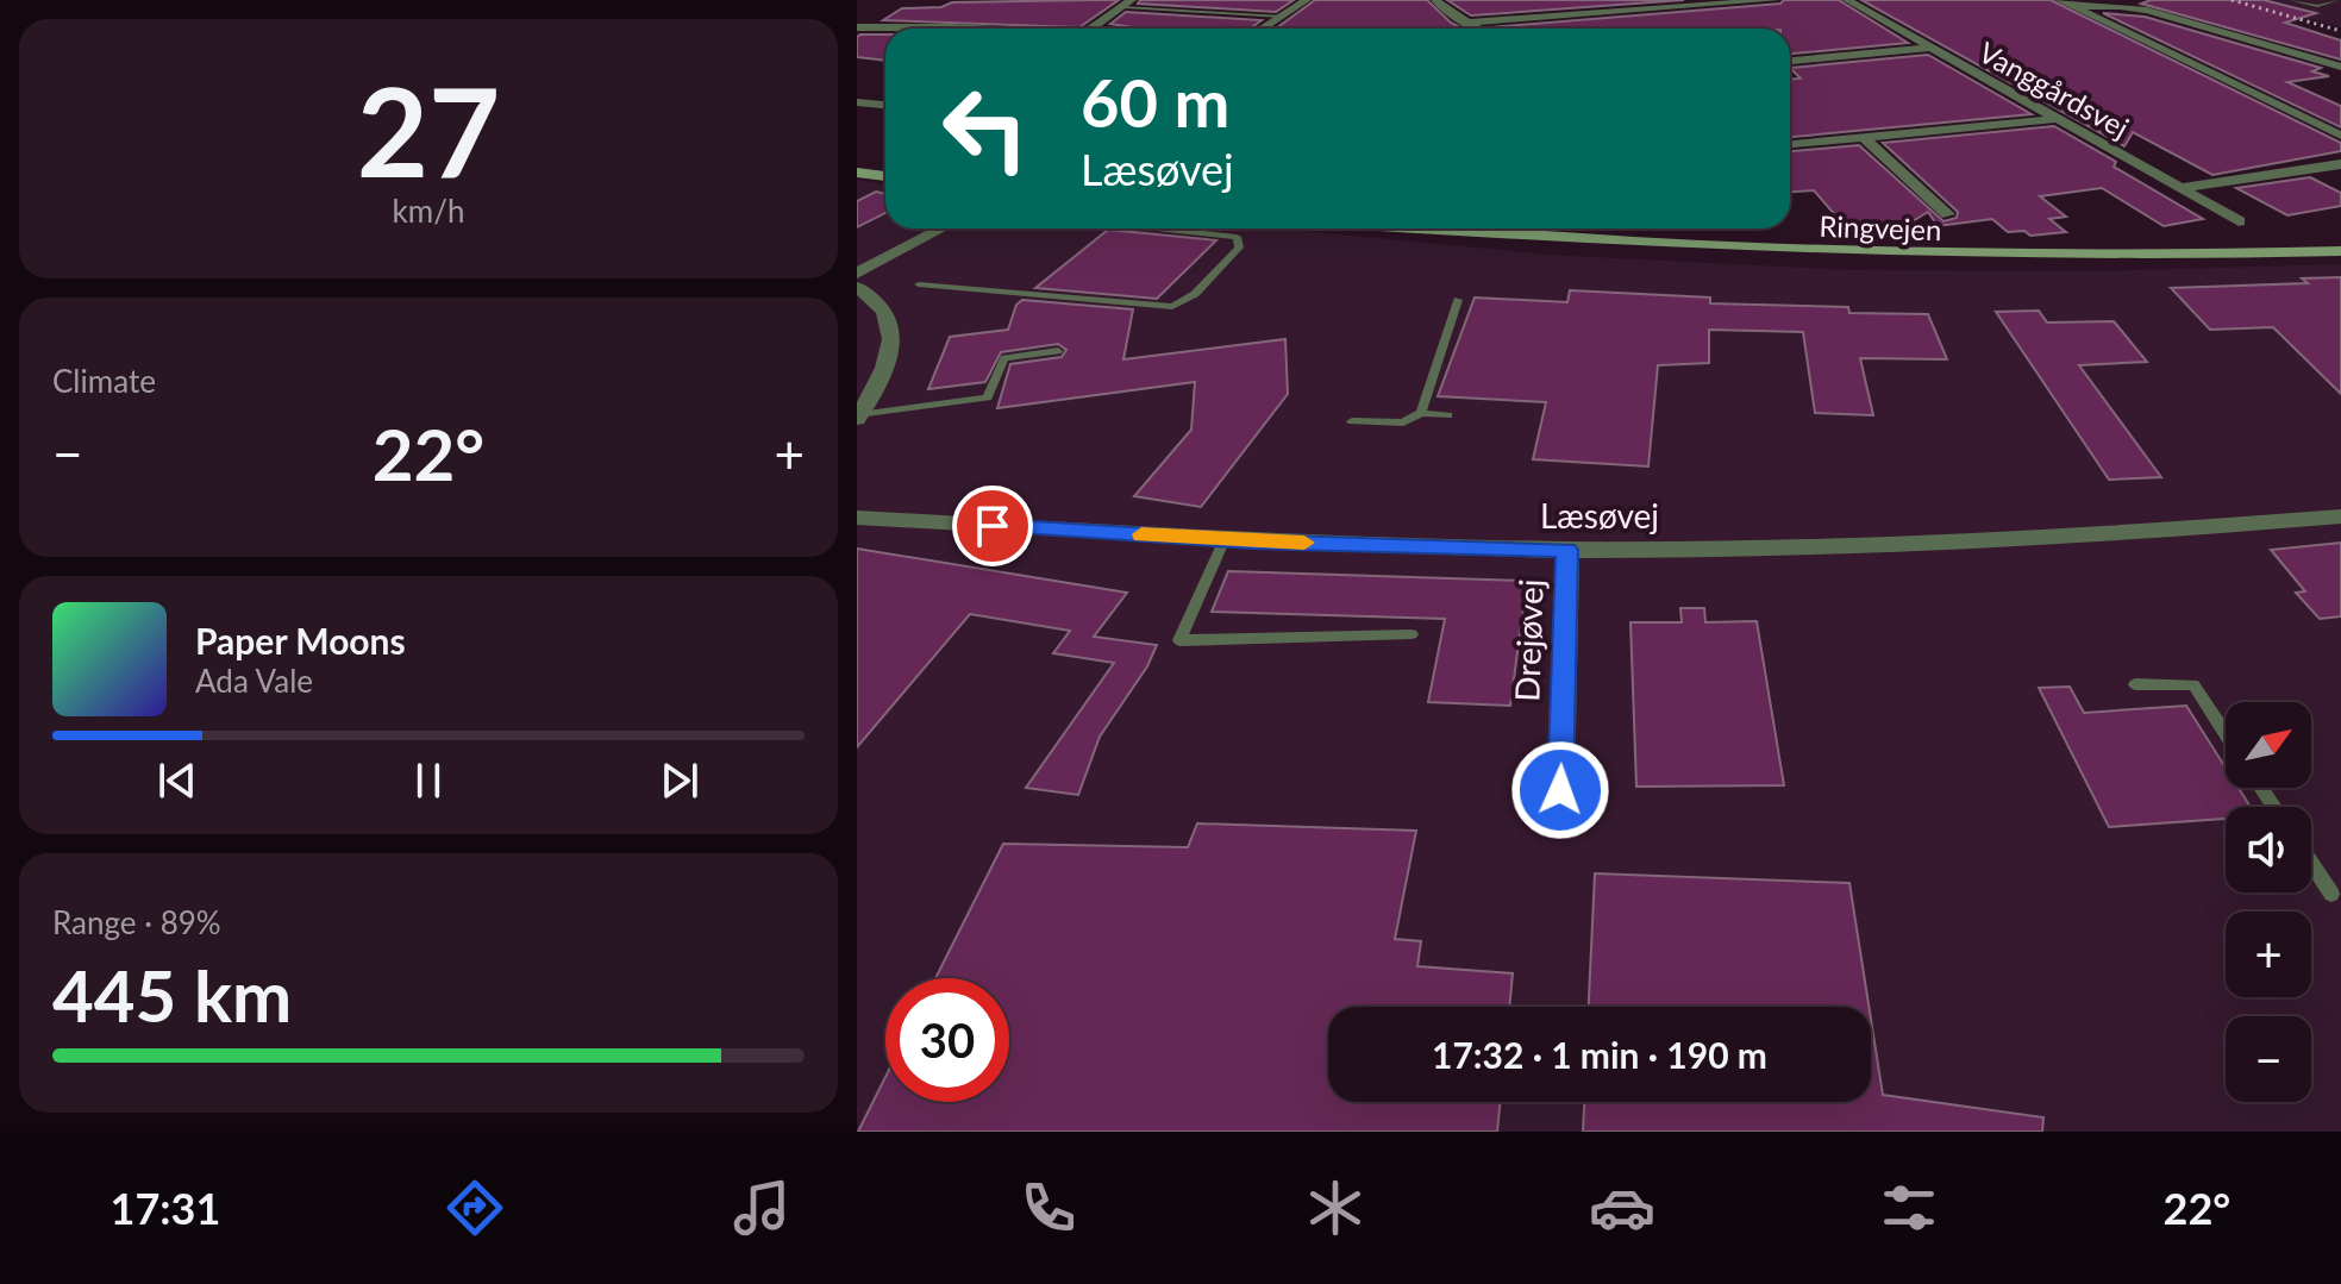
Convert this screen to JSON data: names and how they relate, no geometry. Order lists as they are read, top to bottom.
{
  "streets": {
    "main road": ["Ringvejen"],
    "street": ["Vanggårdsvej", "Læsøvej", "Drejøvej"]
  },
  "crossings": [
    ["Læsøvej", "Drejøvej"]
  ],
  "north": "top right",
  "page": {
    "tile": [
      ["27", "km/h"],
      "Climate",
      ["Range · 89%", "445 km"]
    ],
    "turn": ["60 m", "Læsøvej"],
    "heat": ["−", "22°", "+"],
    "song": ["Paper Moons", "Ada Vale"],
    "map_buttons": ["+", "−"],
    "limit": "30",
    "trip": "17:32 · 1 min · 190 m",
    "tabs": ["17:31", "22°"]
  }
}
